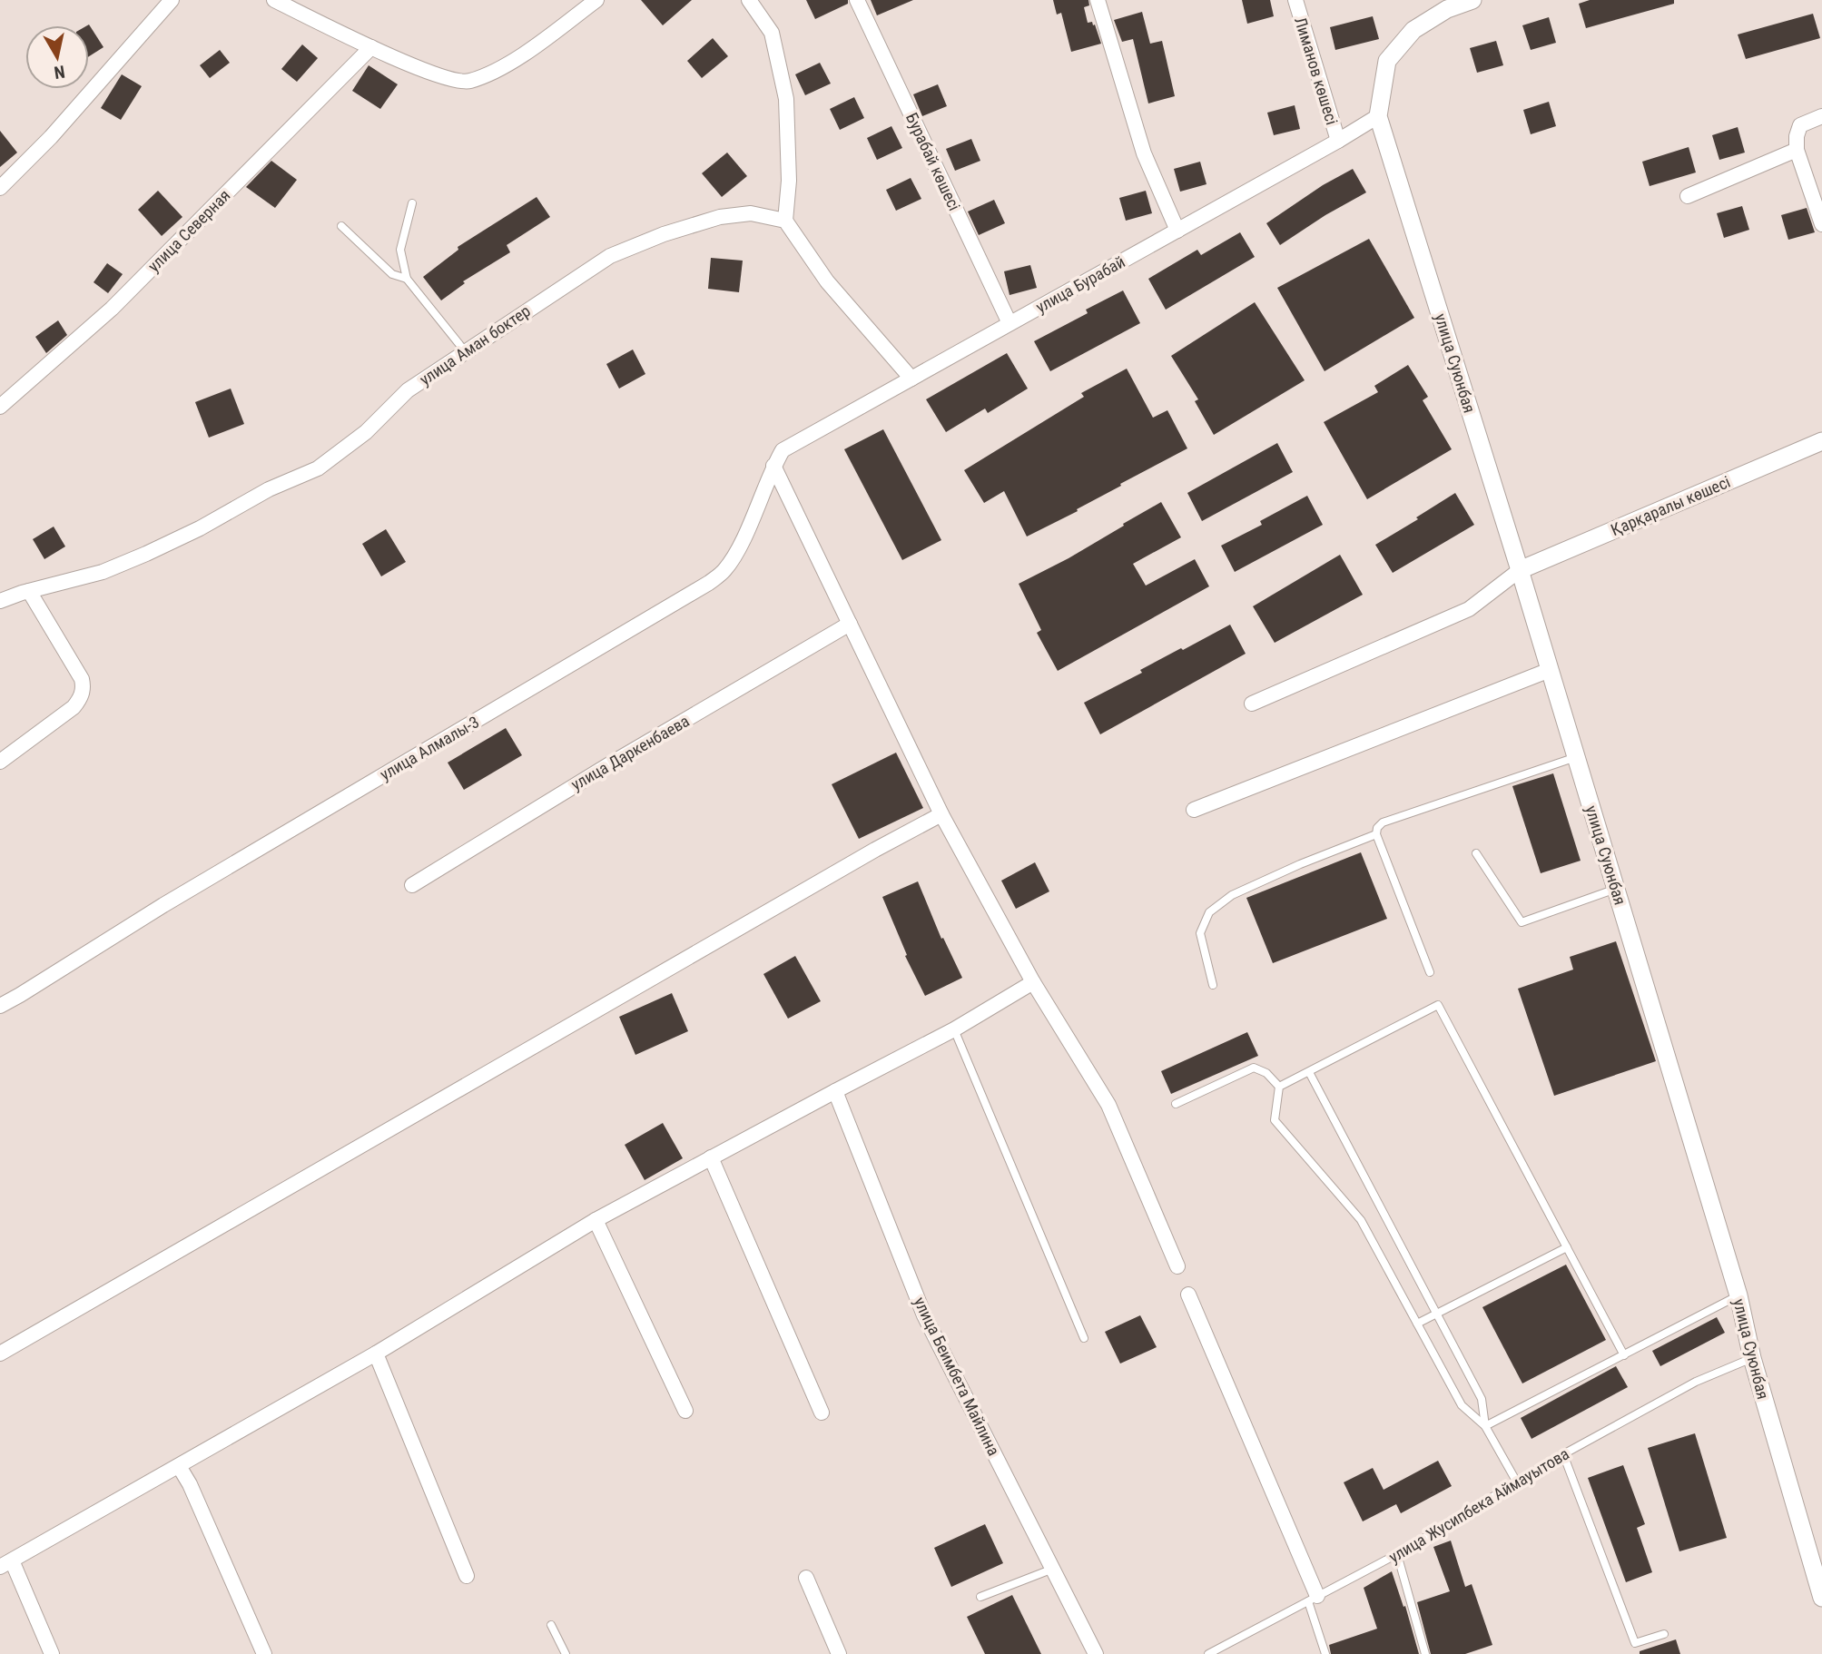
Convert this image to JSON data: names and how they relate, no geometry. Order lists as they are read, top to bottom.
{
  "streets": {
    "street": [
      "Лиманов көшесі",
      "Бурабай көшесі",
      "улица Северная",
      "улица Бурабай",
      "улица Аман боктер",
      "улица Суюнбая",
      "Қарқаралы көшесі",
      "улица Алмалы-3",
      "улица Даркенбаева",
      "улица Беимбета Майлина"
    ],
    "lane": ["улица Жусипбека Аймауытова"]
  },
  "crossings": [
    ["Лиманов көшесі", "улица Бурабай"],
    ["Бурабай көшесі", "улица Бурабай"],
    ["улица Бурабай", "улица Суюнбая"],
    ["улица Бурабай", "улица Алмалы-3"],
    ["улица Суюнбая", "Қарқаралы көшесі"],
    ["улица Суюнбая", "улица Жусипбека Аймауытова"]
  ],
  "north": "bottom"
}
